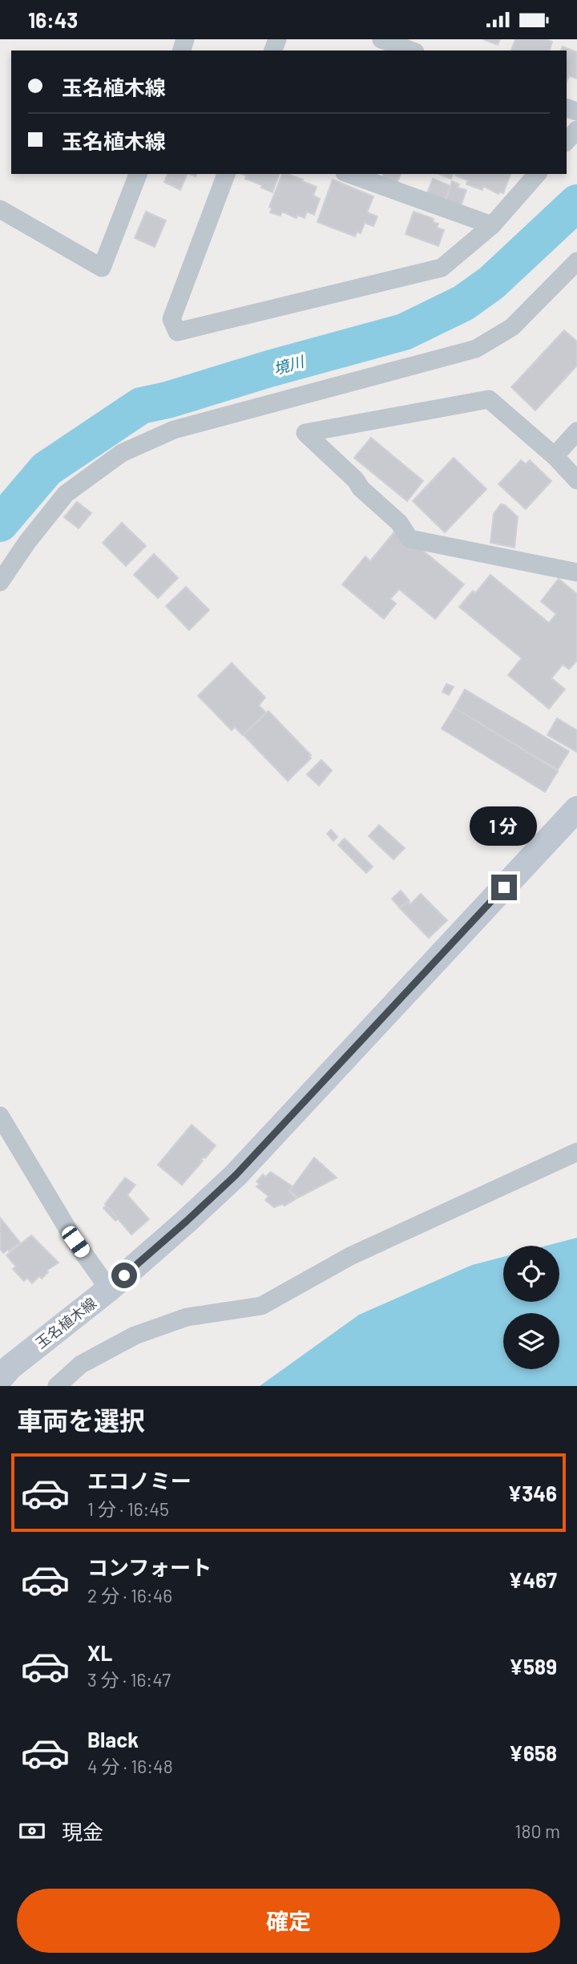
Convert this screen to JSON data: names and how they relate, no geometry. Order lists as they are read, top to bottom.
{
  "streets": {
    "main road": ["玉名植木線"]
  },
  "water": ["境川"],
  "page": {
    "status": "16:43",
    "banner": ["玉名植木線", "玉名植木線"],
    "bubble": "1 分",
    "heading": "車両を選択",
    "list": [
      {
        "name": "エコノミー",
        "note": "1 分 · 16:45",
        "value": "¥346"
      },
      {
        "name": "コンフォート",
        "note": "2 分 · 16:46",
        "value": "¥467"
      },
      {
        "name": "XL",
        "note": "3 分 · 16:47",
        "value": "¥589"
      },
      {
        "name": "Black",
        "note": "4 分 · 16:48",
        "value": "¥658"
      }
    ],
    "pay": ["現金", "180 m"],
    "buttons": "確定"
  }
}
